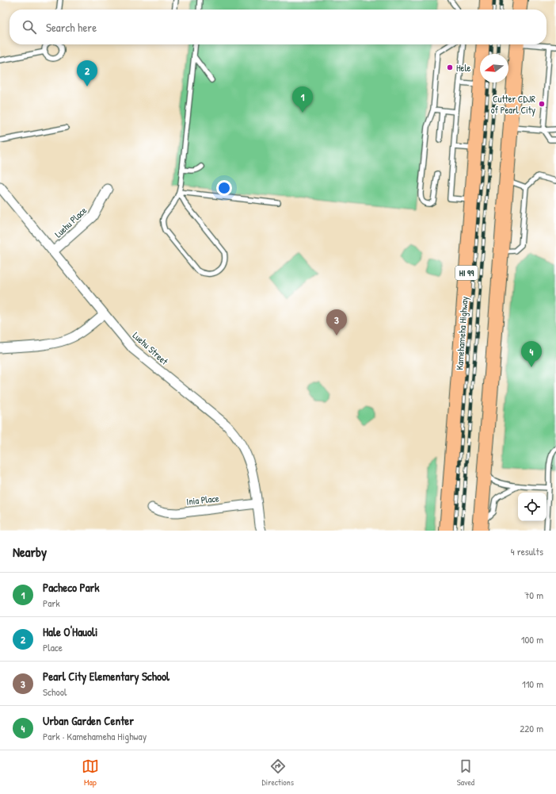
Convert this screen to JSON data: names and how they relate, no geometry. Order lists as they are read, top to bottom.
{
  "streets": {
    "main road": ["HI 99", "Kamehameha Highway"],
    "street": ["Luehu Place", "Luehu Street", "Inia Place"]
  },
  "crossings": [
    ["Luehu Place", "Luehu Street"],
    ["Luehu Street", "Inia Place"]
  ],
  "places": ["Hele", "Cutter CDJR of Pearl City"],
  "north": "left",
  "page": {
    "search": "Search here",
    "pins": [
      "2",
      "1",
      "3",
      "4"
    ],
    "heading": ["Nearby", "4 results"],
    "list": [
      {
        "mark": "1",
        "name": "Pacheco Park",
        "note": "Park",
        "value": "70 m"
      },
      {
        "mark": "2",
        "name": "Hale O'Hauoli",
        "note": "Place",
        "value": "100 m"
      },
      {
        "mark": "3",
        "name": "Pearl City Elementary School",
        "note": "School",
        "value": "110 m"
      },
      {
        "mark": "4",
        "name": "Urban Garden Center",
        "note": "Park · Kamehameha Highway",
        "value": "220 m"
      }
    ],
    "nav": ["Map", "Directions", "Saved"]
  }
}
